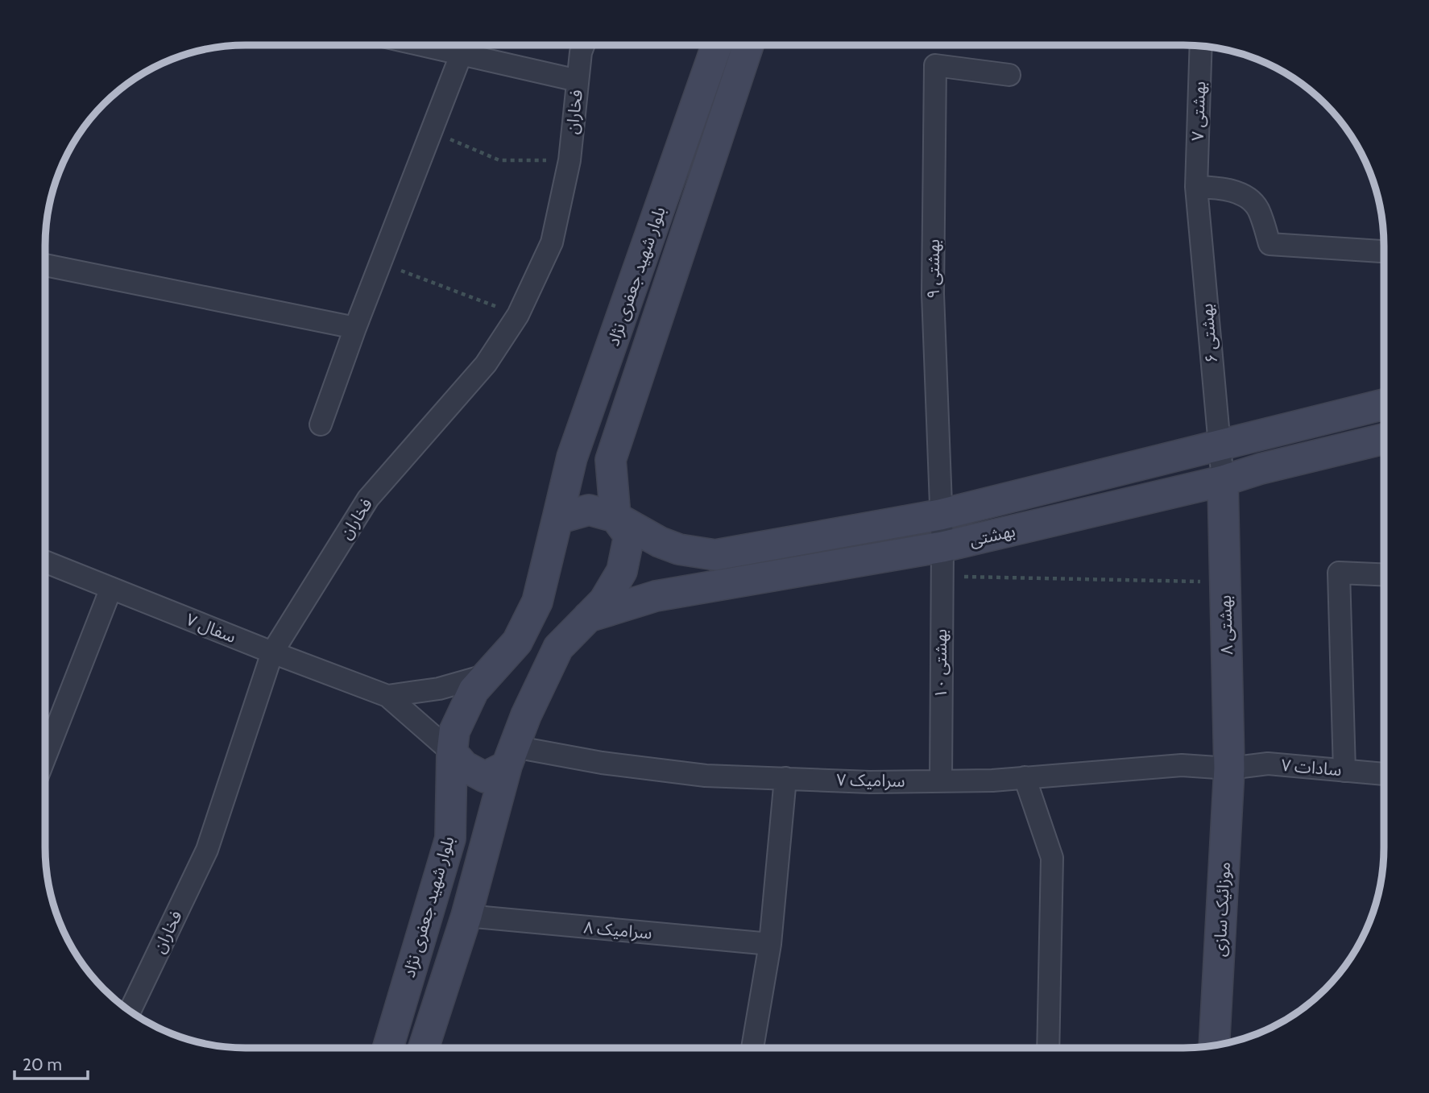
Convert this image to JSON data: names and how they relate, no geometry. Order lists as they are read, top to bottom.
{
  "streets": {
    "main road": [
      "بلوار شهید جعفری نژاد",
      "بهشتی",
      "بهشتی ۸",
      "موزائیک سازی"
    ],
    "street": [
      "بهشتی ۷",
      "فخاران",
      "بهشتی ۹",
      "بهشتی ۶",
      "سفال ۷",
      "بهشتی ۱۰",
      "سادات ۷",
      "سرامیک ۷",
      "سرامیک ۸"
    ]
  },
  "crossings": [
    ["بهشتی ۷", "بهشتی ۶"],
    ["فخاران", "سفال ۷"],
    ["بهشتی ۹", "بهشتی"],
    ["بهشتی ۹", "بهشتی ۱۰"],
    ["بلوار شهید جعفری نژاد", "بهشتی"],
    ["بهشتی ۶", "بهشتی"],
    ["بهشتی ۶", "بهشتی ۸"],
    ["بهشتی", "بهشتی ۸"],
    ["بهشتی", "بهشتی ۱۰"],
    ["بهشتی ۸", "سادات ۷"],
    ["بهشتی ۸", "سرامیک ۷"],
    ["بهشتی ۸", "موزائیک سازی"],
    ["بهشتی ۱۰", "سرامیک ۷"],
    ["سادات ۷", "سرامیک ۷"],
    ["سادات ۷", "موزائیک سازی"],
    ["سرامیک ۷", "موزائیک سازی"]
  ],
  "scale_bar": "20 m"
}
